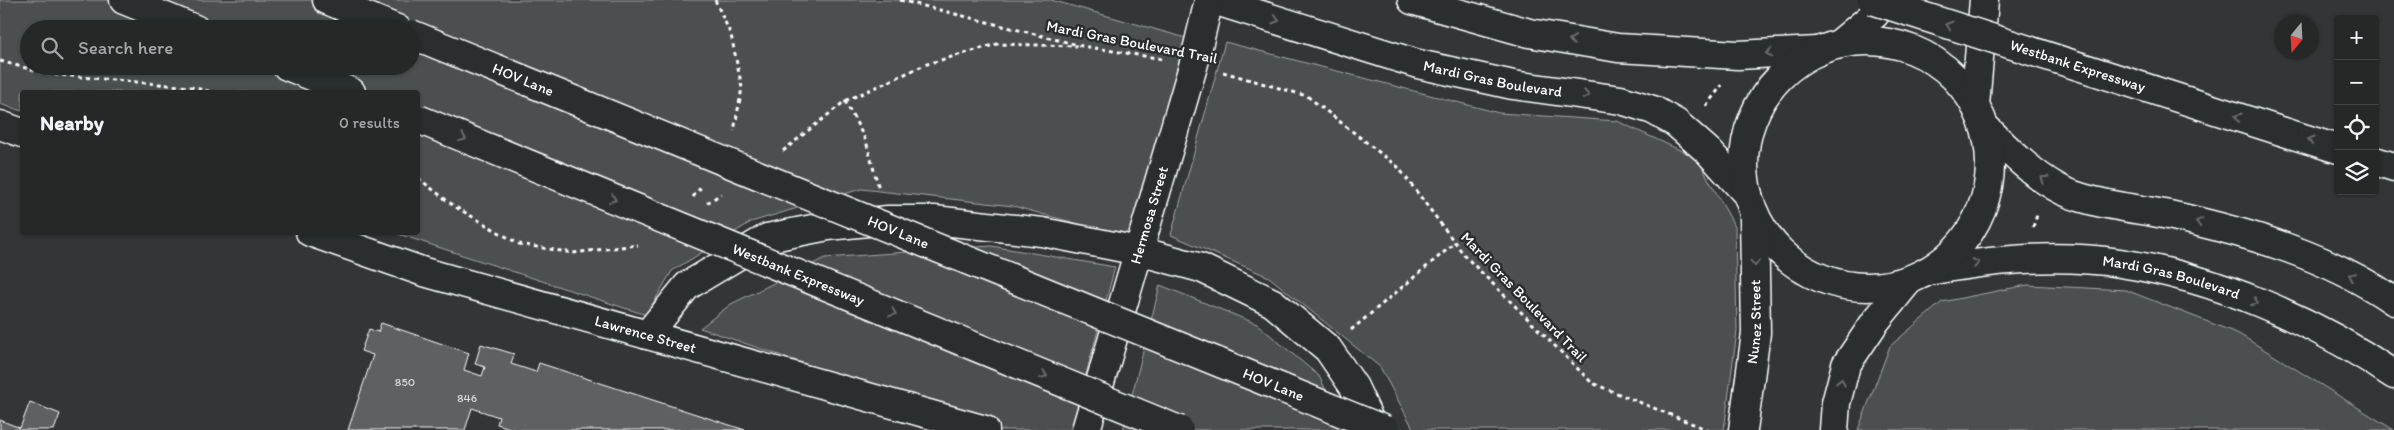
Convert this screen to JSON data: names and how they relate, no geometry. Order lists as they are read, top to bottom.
{
  "streets": {
    "main road": [
      "Westbank Expressway",
      "Mardi Gras Boulevard",
      "HOV Lane",
      "Hermosa Street",
      "Nunez Street",
      "Lawrence Street"
    ],
    "path": ["Mardi Gras Boulevard Trail"]
  },
  "crossings": [
    ["Mardi Gras Boulevard Trail", "Hermosa Street"],
    ["Mardi Gras Boulevard", "Nunez Street"]
  ],
  "one_way": ["Nunez Street"],
  "house_numbers": ["850", "846"],
  "north": "bottom",
  "page": {
    "map_buttons": ["+", "−"],
    "search": "Search here",
    "heading": ["Nearby", "0 results"]
  }
}
